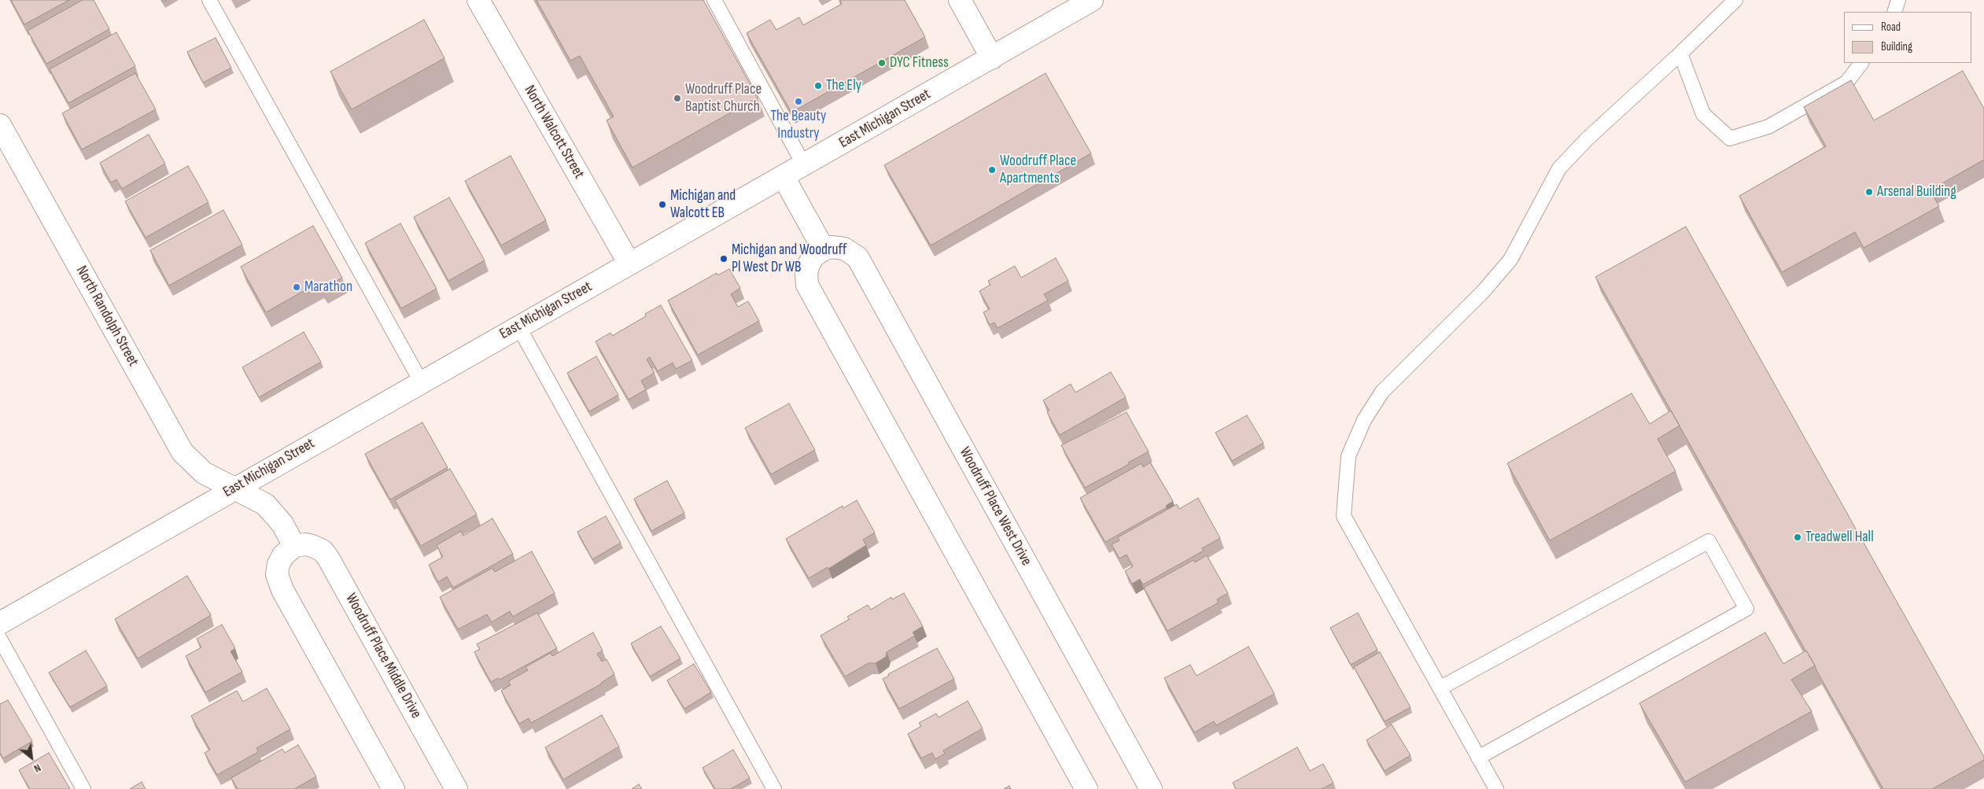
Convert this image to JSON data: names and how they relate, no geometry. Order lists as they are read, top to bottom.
{
  "streets": {
    "street": [
      "East Michigan Street",
      "North Walcott Street",
      "North Randolph Street",
      "Woodruff Place West Drive",
      "Woodruff Place Middle Drive"
    ]
  },
  "crossings": [
    ["East Michigan Street", "North Walcott Street"],
    ["East Michigan Street", "North Randolph Street"]
  ],
  "places": [
    "DYC Fitness",
    "The Ely",
    "Woodruff Place Baptist Church",
    "The Beauty Industry",
    "Woodruff Place Apartments",
    "Arsenal Building",
    "Michigan and Walcott EB",
    "Michigan and Woodruff Pl West Dr WB",
    "Marathon",
    "Treadwell Hall"
  ],
  "legend": ["Road", "Building"],
  "north": "bottom right"
}
